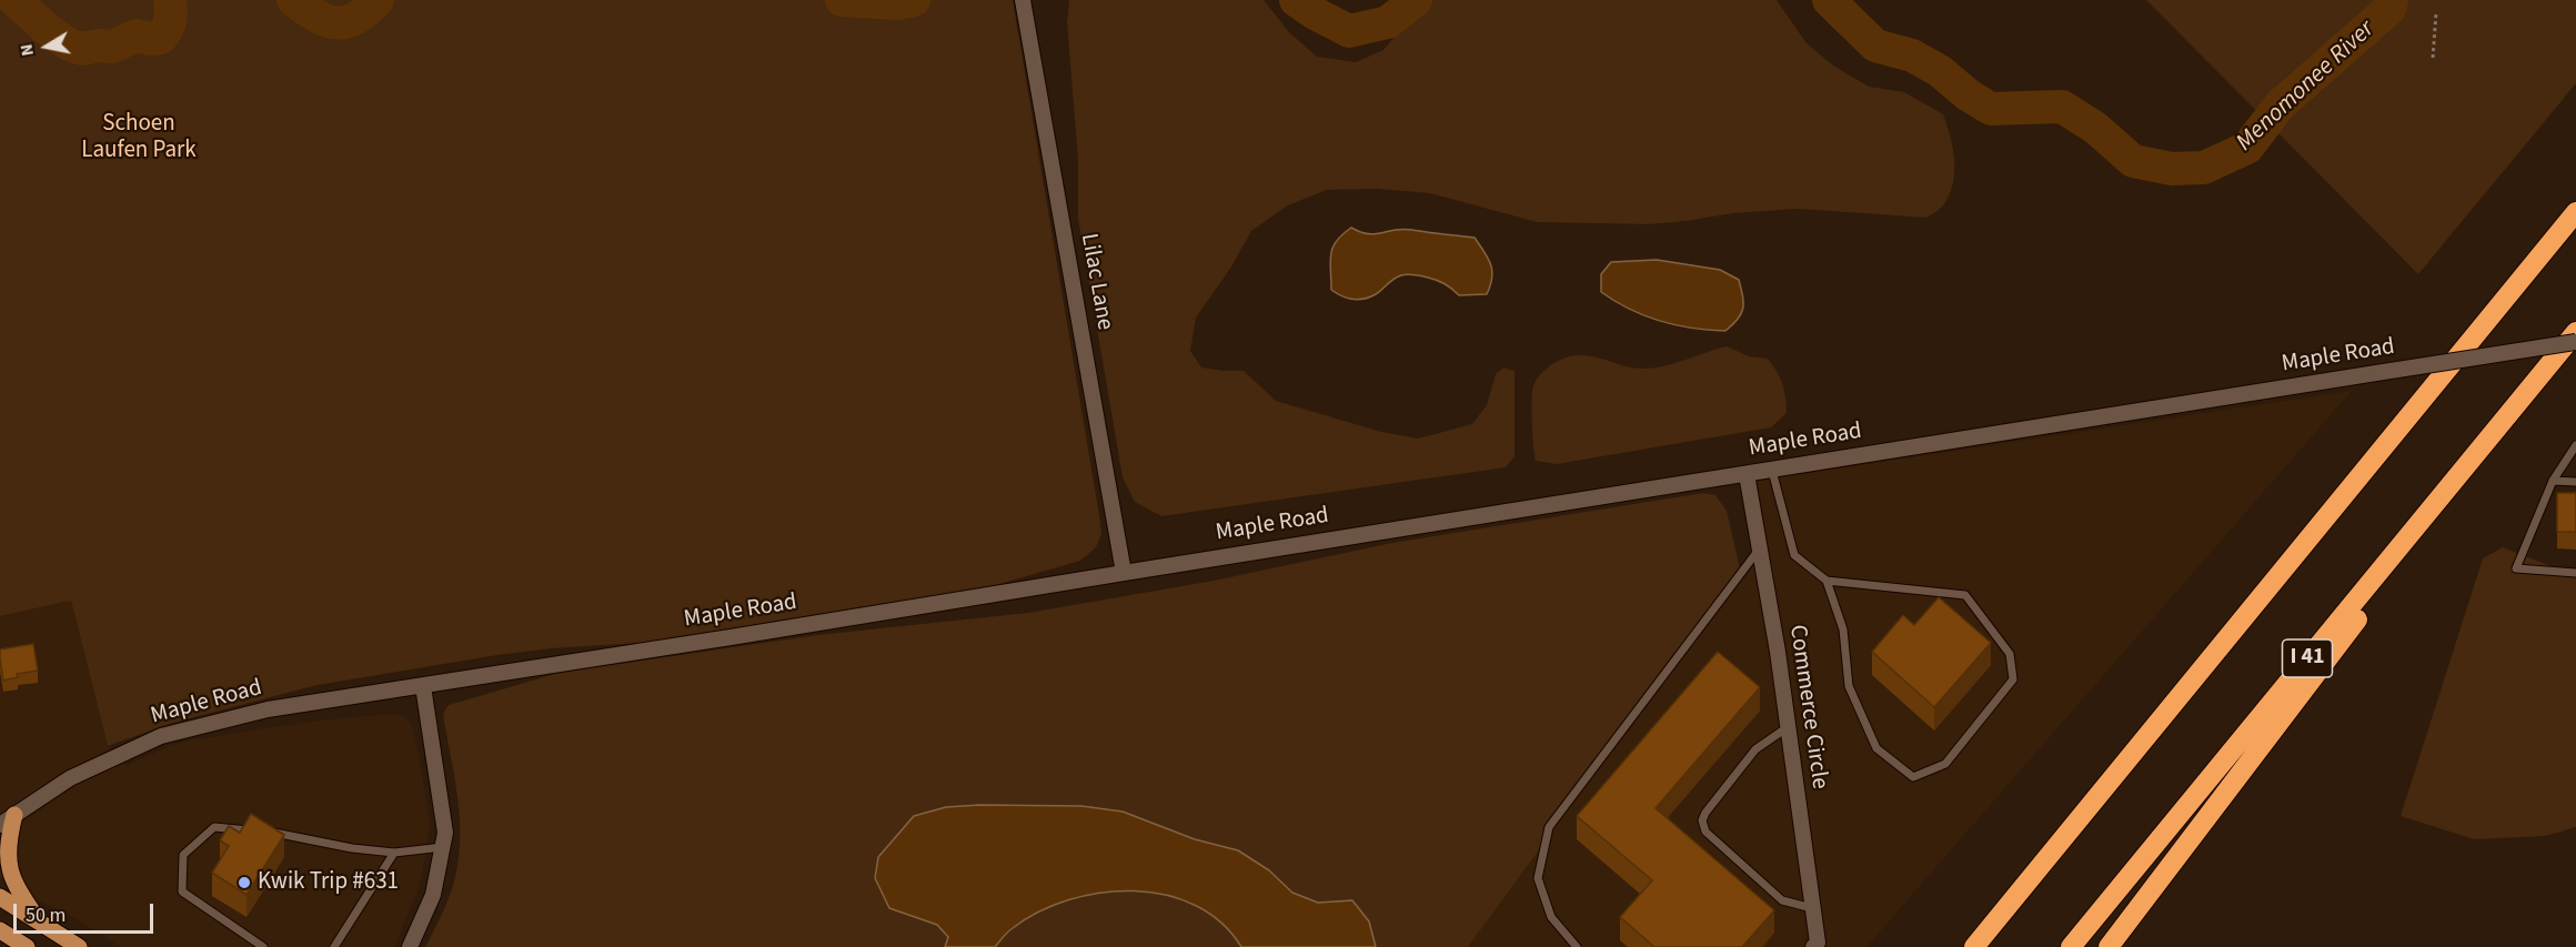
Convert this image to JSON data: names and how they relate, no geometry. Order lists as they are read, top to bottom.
{
  "streets": {
    "highway": ["I 41"],
    "street": ["Lilac Lane", "Maple Road", "Commerce Circle"]
  },
  "crossings": [
    ["Lilac Lane", "Maple Road"],
    ["Maple Road", "Commerce Circle"]
  ],
  "water": ["Menomonee River"],
  "parks": ["Schoen Laufen Park"],
  "places": ["Kwik Trip #631"],
  "scale_bar": "50 m",
  "north": "left"
}
